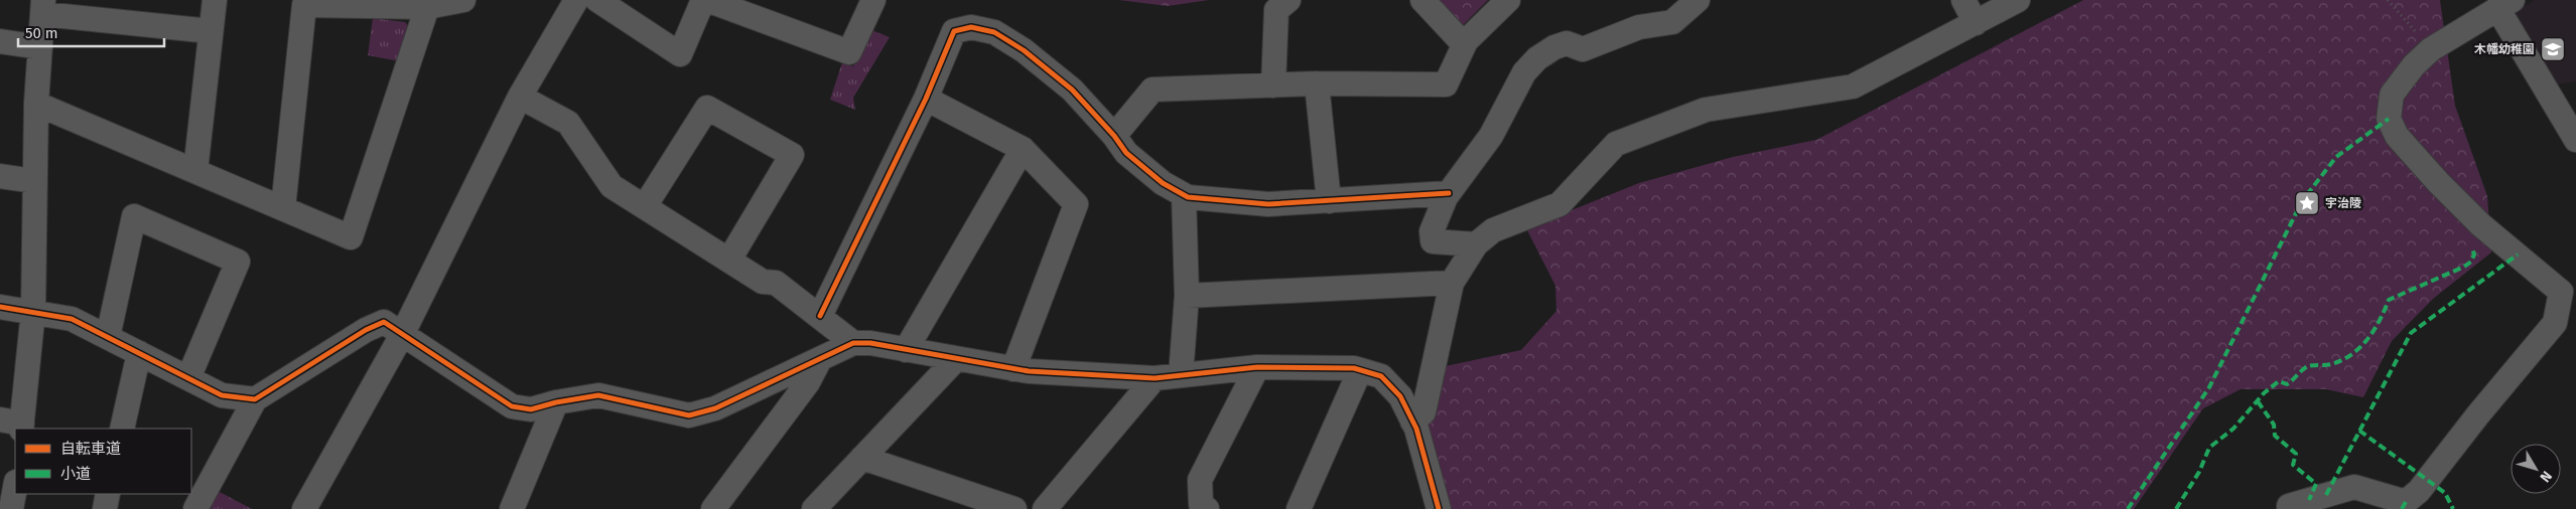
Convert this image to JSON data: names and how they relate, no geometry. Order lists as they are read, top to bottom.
{
  "places": {
    "school or university": ["木幡幼稚園"],
    "place": ["宇治陵"]
  },
  "legend": ["自転車道", "小道"],
  "scale_bar": "50 m",
  "north": "bottom right"
}
